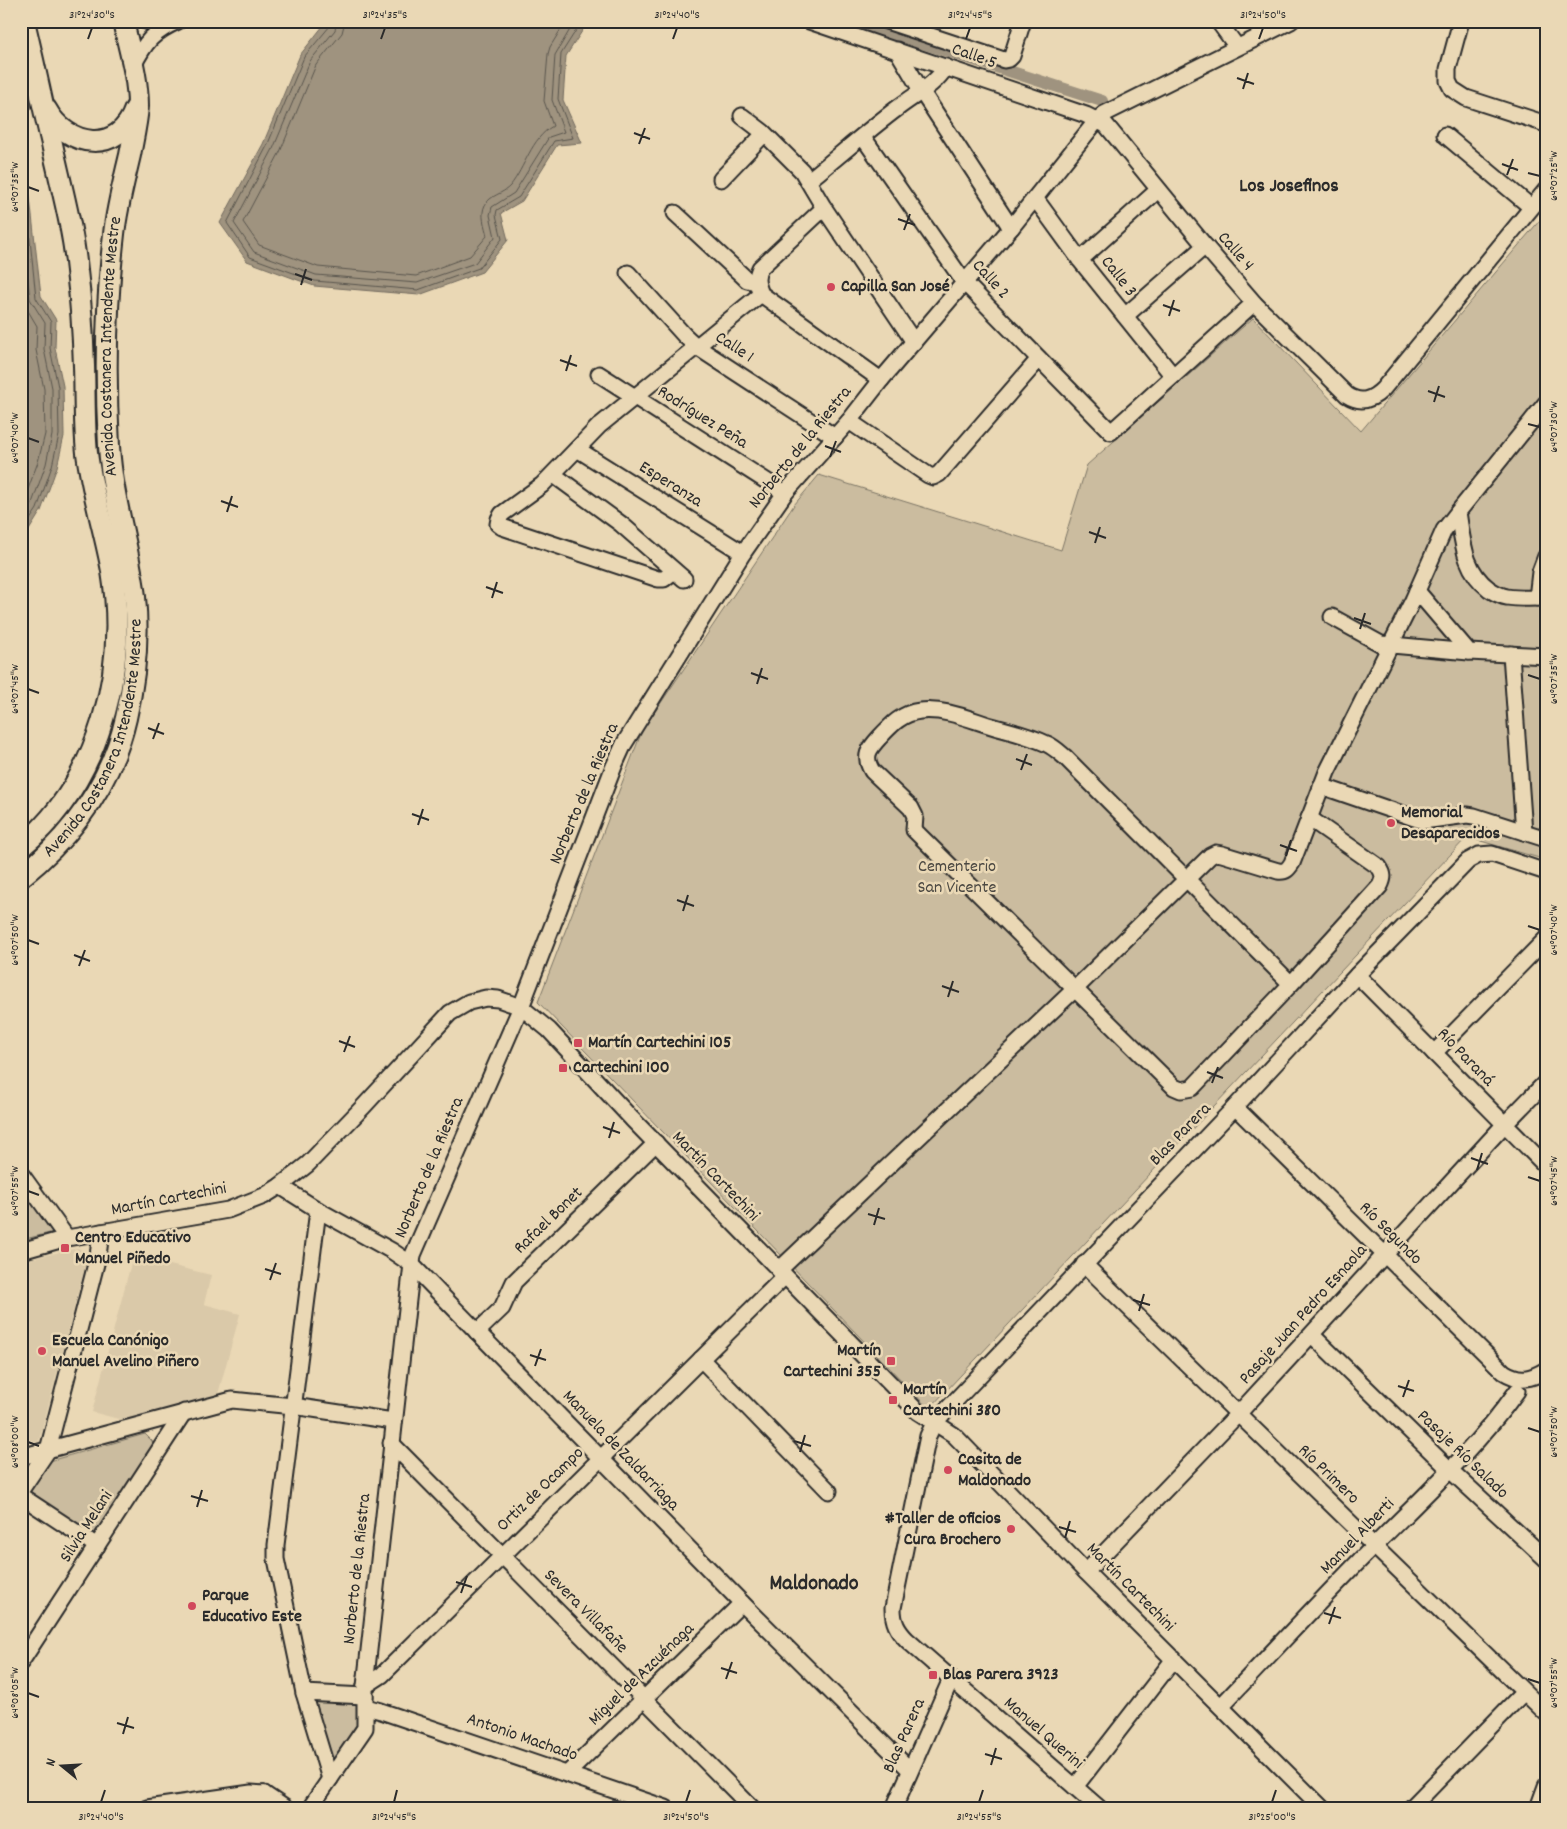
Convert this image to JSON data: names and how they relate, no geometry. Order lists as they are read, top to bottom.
{
  "streets": {
    "main road": ["Avenida Costanera Intendente Mestre"],
    "street": [
      "Calle 5",
      "Calle 4",
      "Calle 3",
      "Calle 2",
      "Calle 1",
      "Rodríguez Peña",
      "Norberto de la Riestra",
      "Esperanza",
      "Río Paraná",
      "Blas Parera",
      "Martín Cartechini",
      "Rafael Bonet",
      "Río Segundo",
      "Pasaje Juan Pedro Esnaola",
      "Manuela de Zaldarriaga",
      "Pasaje Río Salado",
      "Río Primero",
      "Ortiz de Ocampo",
      "Silvia Melani",
      "Manuel Alberti",
      "Severa Villafañe",
      "Miguel de Azcuénaga",
      "Manuel Querini",
      "Antonio Machado"
    ]
  },
  "crossings": [
    ["Calle 5", "Calle 4"],
    ["Calle 5", "Norberto de la Riestra"],
    ["Calle 4", "Norberto de la Riestra"],
    ["Calle 3", "Calle 2"],
    ["Calle 3", "Norberto de la Riestra"],
    ["Calle 2", "Norberto de la Riestra"],
    ["Calle 1", "Norberto de la Riestra"],
    ["Rodríguez Peña", "Norberto de la Riestra"],
    ["Norberto de la Riestra", "Esperanza"],
    ["Norberto de la Riestra", "Martín Cartechini"],
    ["Norberto de la Riestra", "Manuela de Zaldarriaga"],
    ["Norberto de la Riestra", "Ortiz de Ocampo"],
    ["Norberto de la Riestra", "Severa Villafañe"],
    ["Norberto de la Riestra", "Antonio Machado"],
    ["Río Paraná", "Blas Parera"],
    ["Río Paraná", "Pasaje Juan Pedro Esnaola"],
    ["Blas Parera", "Martín Cartechini"],
    ["Blas Parera", "Río Segundo"],
    ["Blas Parera", "Manuela de Zaldarriaga"],
    ["Blas Parera", "Río Primero"],
    ["Blas Parera", "Manuel Querini"],
    ["Martín Cartechini", "Rafael Bonet"],
    ["Martín Cartechini", "Pasaje Juan Pedro Esnaola"],
    ["Martín Cartechini", "Manuela de Zaldarriaga"],
    ["Martín Cartechini", "Ortiz de Ocampo"],
    ["Martín Cartechini", "Manuel Alberti"],
    ["Martín Cartechini", "Manuel Querini"],
    ["Rafael Bonet", "Manuela de Zaldarriaga"],
    ["Río Segundo", "Pasaje Juan Pedro Esnaola"],
    ["Río Segundo", "Manuel Alberti"],
    ["Pasaje Juan Pedro Esnaola", "Pasaje Río Salado"],
    ["Pasaje Juan Pedro Esnaola", "Río Primero"],
    ["Manuela de Zaldarriaga", "Ortiz de Ocampo"],
    ["Manuela de Zaldarriaga", "Miguel de Azcuénaga"],
    ["Pasaje Río Salado", "Manuel Alberti"],
    ["Río Primero", "Manuel Alberti"],
    ["Ortiz de Ocampo", "Severa Villafañe"],
    ["Ortiz de Ocampo", "Antonio Machado"],
    ["Severa Villafañe", "Miguel de Azcuénaga"],
    ["Miguel de Azcuénaga", "Antonio Machado"]
  ],
  "districts": ["Los Josefinos", "Maldonado"],
  "parks": ["Cementerio San Vicente"],
  "places": {
    "other": [
      "Capilla San José",
      "Memorial Desaparecidos",
      "Escuela Canónigo Manuel Avelino Piñero",
      "Casita de Maldonado",
      "#Taller de oficios Cura Brochero",
      "Parque Educativo Este"
    ],
    "transit": [
      "Martín Cartechini 105",
      "Cartechini 100",
      "Centro Educativo Manuel Piñedo",
      "Martín Cartechini 355",
      "Martín Cartechini 380",
      "Blas Parera 3923"
    ]
  },
  "north": "left",
  "coordinates": [
    "31°24'30\"S",
    "31°24'35\"S",
    "31°24'40\"S",
    "31°24'45\"S",
    "31°24'50\"S",
    "64°07'25\"W",
    "64°07'35\"W",
    "64°07'30\"W",
    "64°07'40\"W",
    "64°07'45\"W",
    "64°07'50\"W",
    "64°07'55\"W",
    "64°08'00\"W",
    "64°08'05\"W",
    "31°24'55\"S",
    "31°25'00\"S"
  ]
}
